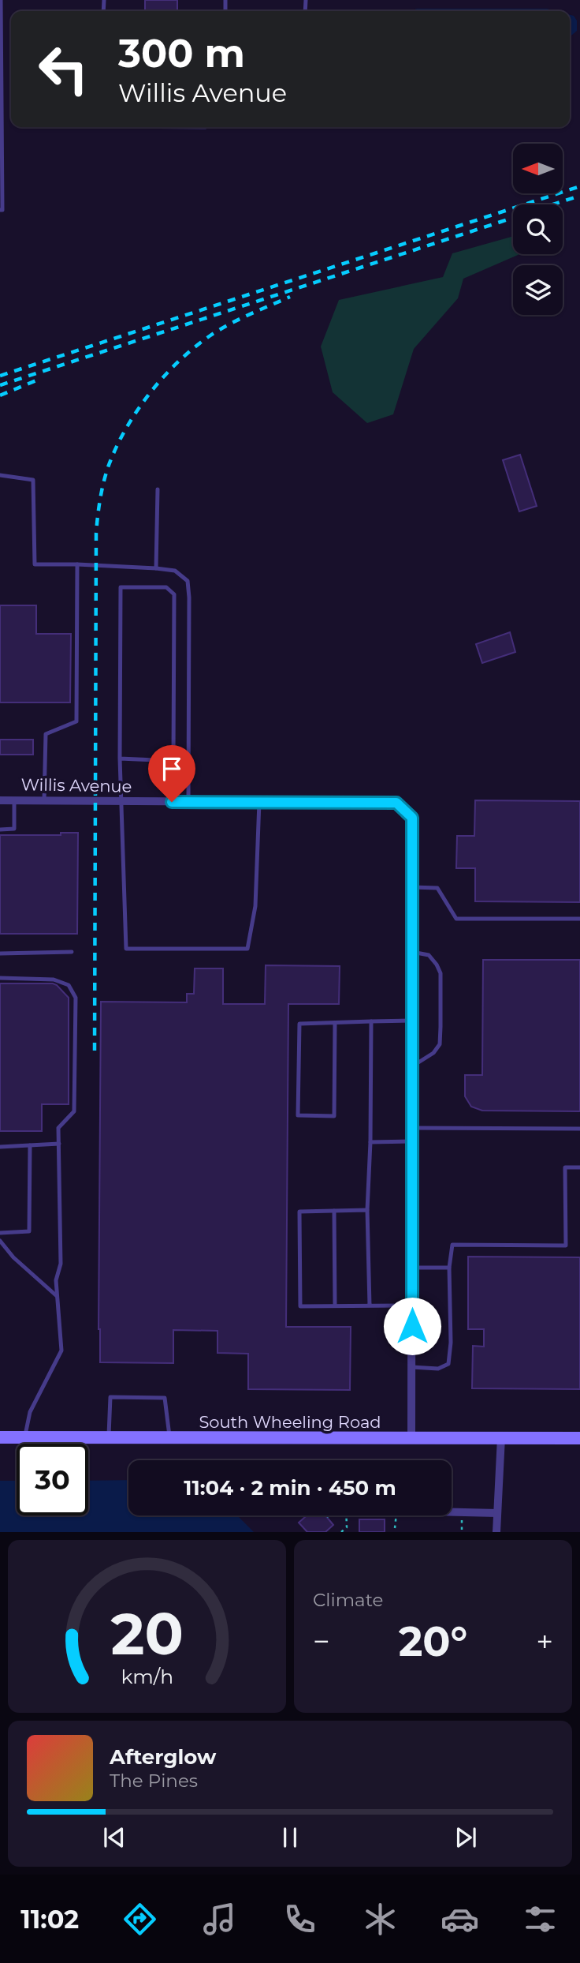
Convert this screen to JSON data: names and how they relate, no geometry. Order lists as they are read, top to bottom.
{
  "streets": {
    "main road": ["South Wheeling Road"],
    "street": ["Willis Avenue"]
  },
  "north": "left",
  "page": {
    "turn": ["300 m", "Willis Avenue"],
    "limit": "30",
    "trip": "11:04 · 2 min · 450 m",
    "tile": "Climate",
    "heat": ["−", "20°", "+"],
    "song": ["Afterglow", "The Pines"],
    "tabs": "11:02",
    "gauge": ["20", "km/h"]
  }
}
